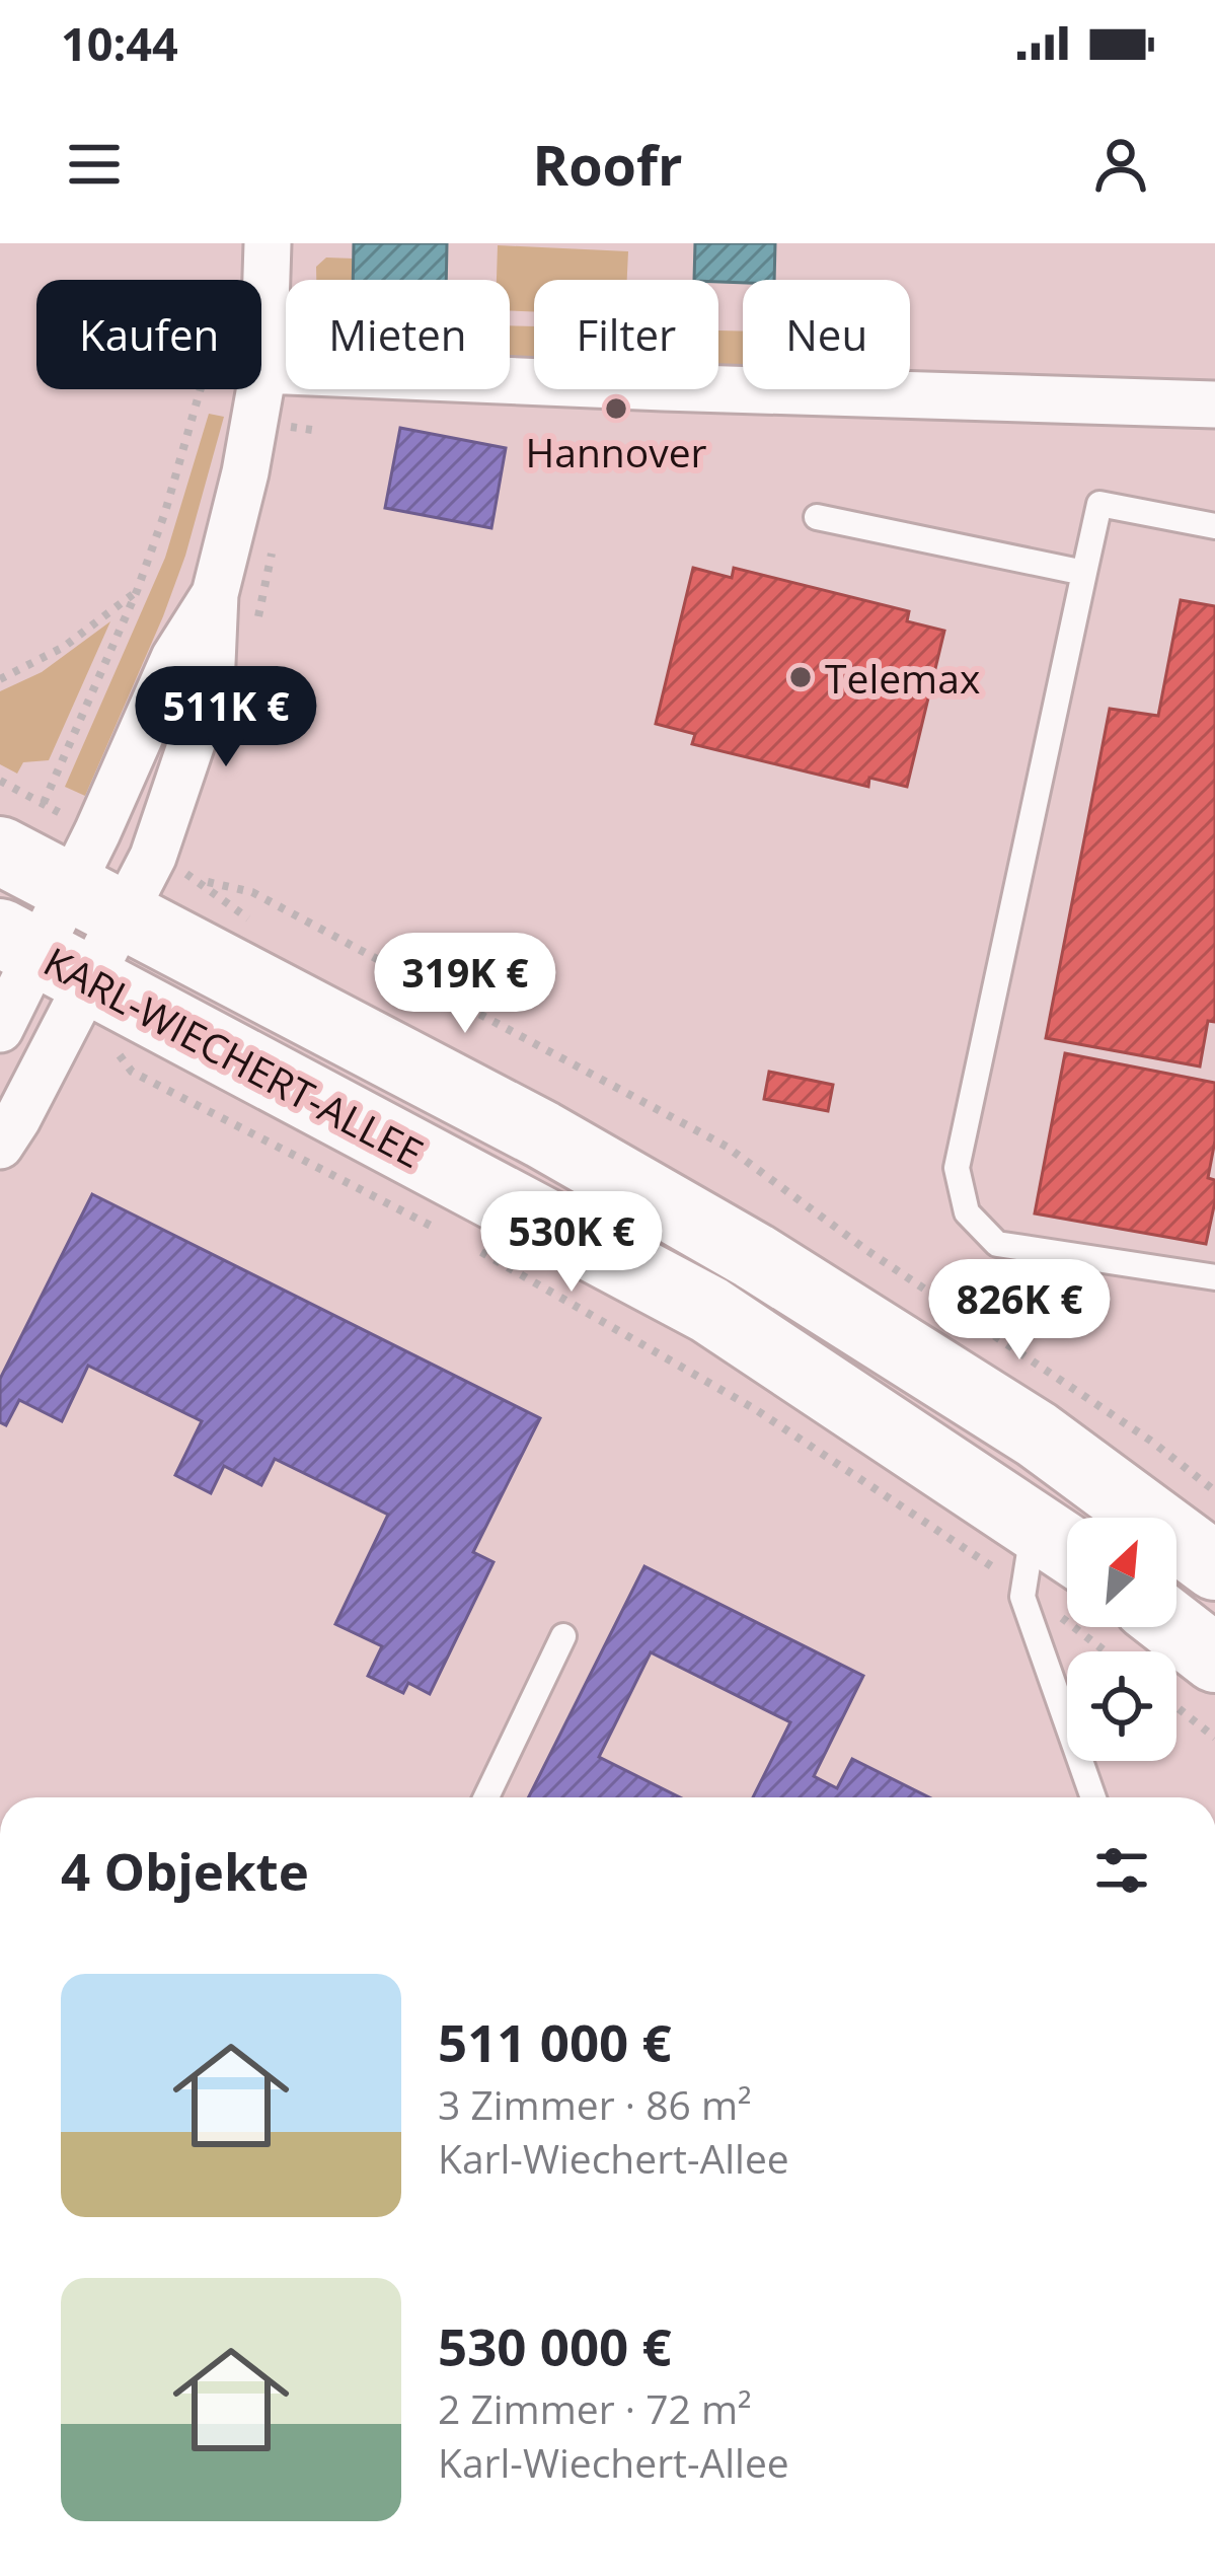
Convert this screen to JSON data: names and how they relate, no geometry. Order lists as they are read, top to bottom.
{
  "streets": {
    "main road": ["KARL-WIECHERT-ALLEE"]
  },
  "places": ["Hannover", "Telemax"],
  "north": "top right",
  "page": {
    "status": "10:44",
    "header": "Roofr",
    "chip": [
      "Kaufen",
      "Mieten",
      "Filter",
      "Neu"
    ],
    "price": [
      "511K €",
      "319K €",
      "530K €",
      "826K €"
    ],
    "heading": "4 Objekte",
    "list": [
      {
        "name": "511 000 €",
        "note": "3 Zimmer · 86 m² · Karl-Wiechert-Allee"
      },
      {
        "name": "530 000 €",
        "note": "2 Zimmer · 72 m² · Karl-Wiechert-Allee"
      }
    ]
  }
}
